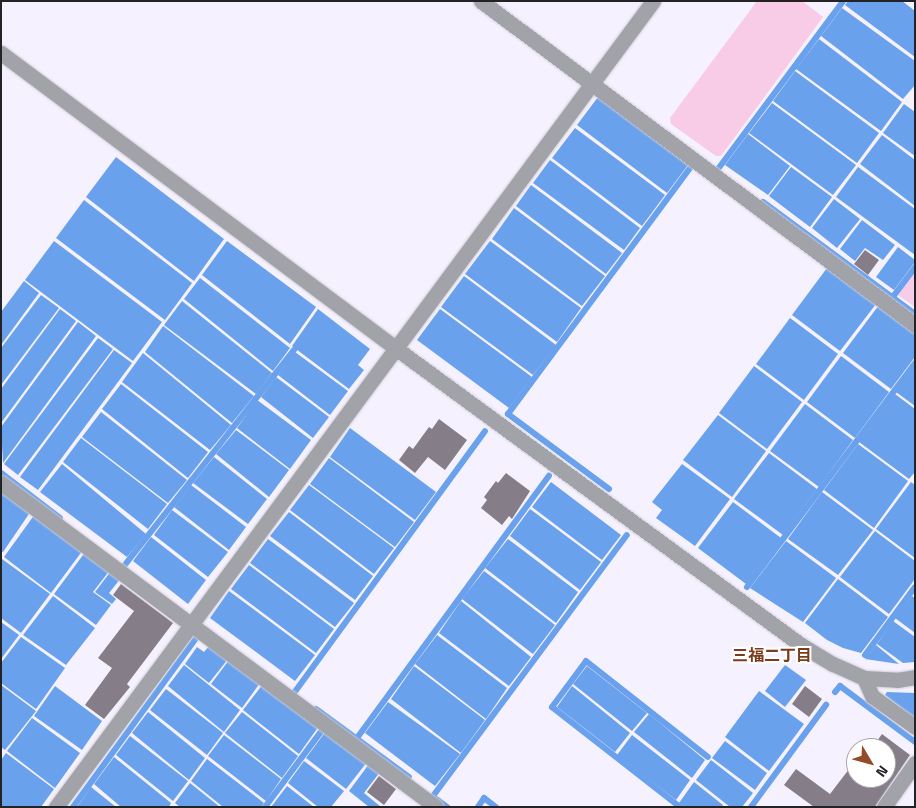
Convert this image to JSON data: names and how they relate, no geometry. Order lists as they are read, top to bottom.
{
  "districts": ["三福二丁目"],
  "north": "bottom right"
}
